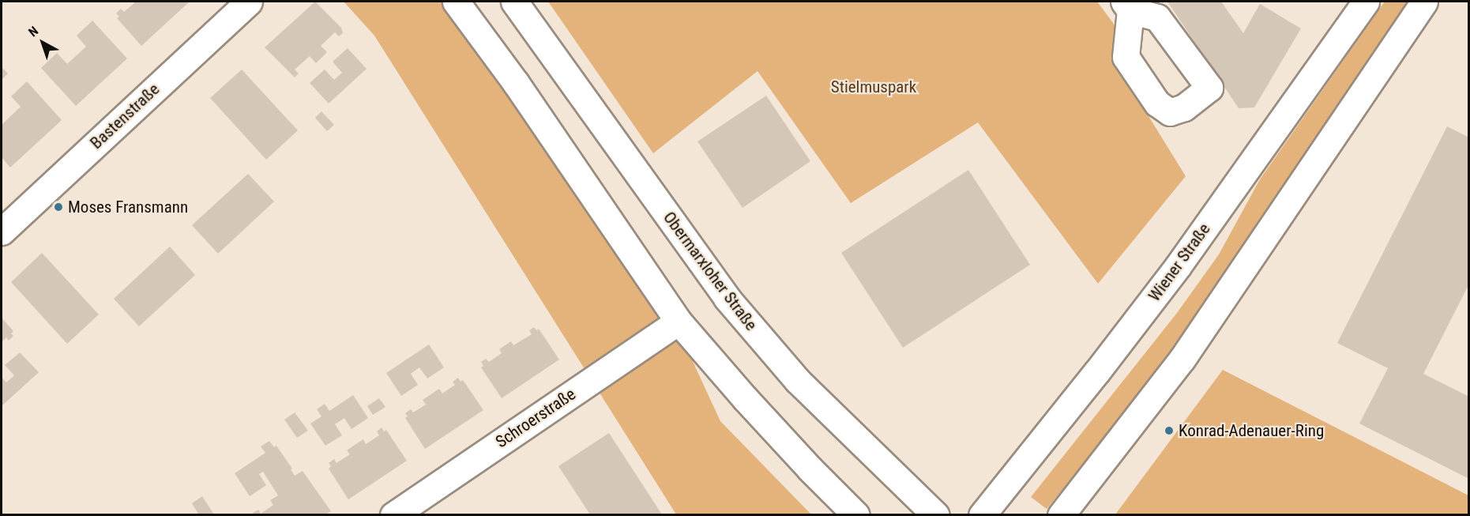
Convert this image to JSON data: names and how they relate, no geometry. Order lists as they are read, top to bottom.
{
  "streets": {
    "street": [
      "Bastenstraße",
      "Wiener Straße",
      "Obermarxloher Straße",
      "Schroerstraße"
    ]
  },
  "parks": ["Stielmuspark"],
  "places": ["Moses Fransmann", "Konrad-Adenauer-Ring"],
  "north": "top left"
}
